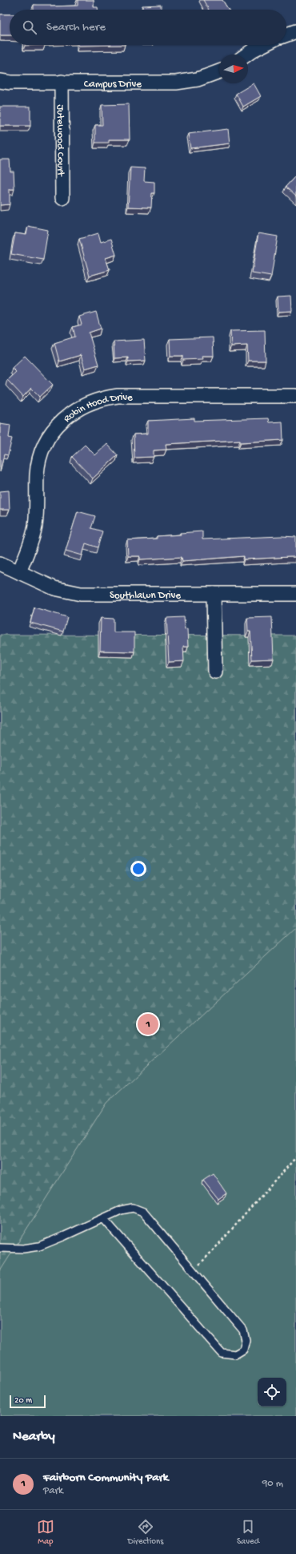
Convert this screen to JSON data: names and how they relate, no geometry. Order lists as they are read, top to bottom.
{
  "streets": {
    "street": [
      "Campus Drive",
      "Jutewood Court",
      "Robin Hood Drive",
      "Southlawn Drive"
    ]
  },
  "crossings": [
    ["Campus Drive", "Jutewood Court"],
    ["Robin Hood Drive", "Southlawn Drive"]
  ],
  "scale_bar": "20 m",
  "north": "right",
  "page": {
    "search": "Search here",
    "pins": "1",
    "scale": "20 m",
    "heading": "Nearby",
    "list": [
      {
        "mark": "1",
        "name": "Fairborn Community Park",
        "note": "Park",
        "value": "90 m"
      }
    ],
    "nav": ["Map", "Directions", "Saved"]
  }
}
